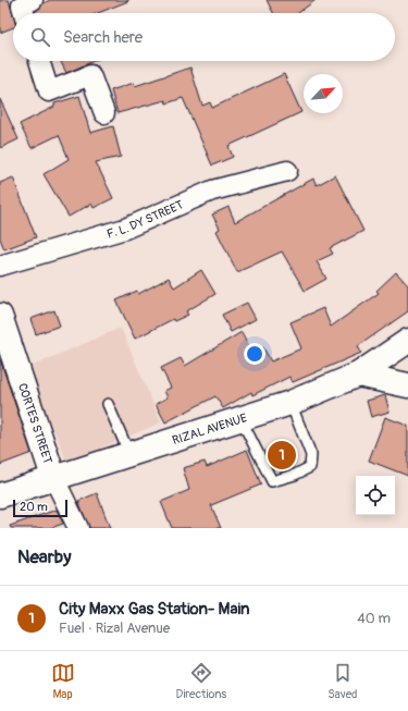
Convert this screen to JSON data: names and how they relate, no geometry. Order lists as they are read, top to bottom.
{
  "streets": {
    "main road": ["CORTES STREET", "RIZAL AVENUE"],
    "street": ["F. L. DY STREET"]
  },
  "crossings": [
    ["CORTES STREET", "RIZAL AVENUE"]
  ],
  "scale_bar": "20 m",
  "north": "top right",
  "page": {
    "search": "Search here",
    "pins": "1",
    "scale": "20 m",
    "heading": "Nearby",
    "list": [
      {
        "mark": "1",
        "name": "City Maxx Gas Station- Main",
        "note": "Fuel · Rizal Avenue",
        "value": "40 m"
      }
    ],
    "nav": ["Map", "Directions", "Saved"]
  }
}
